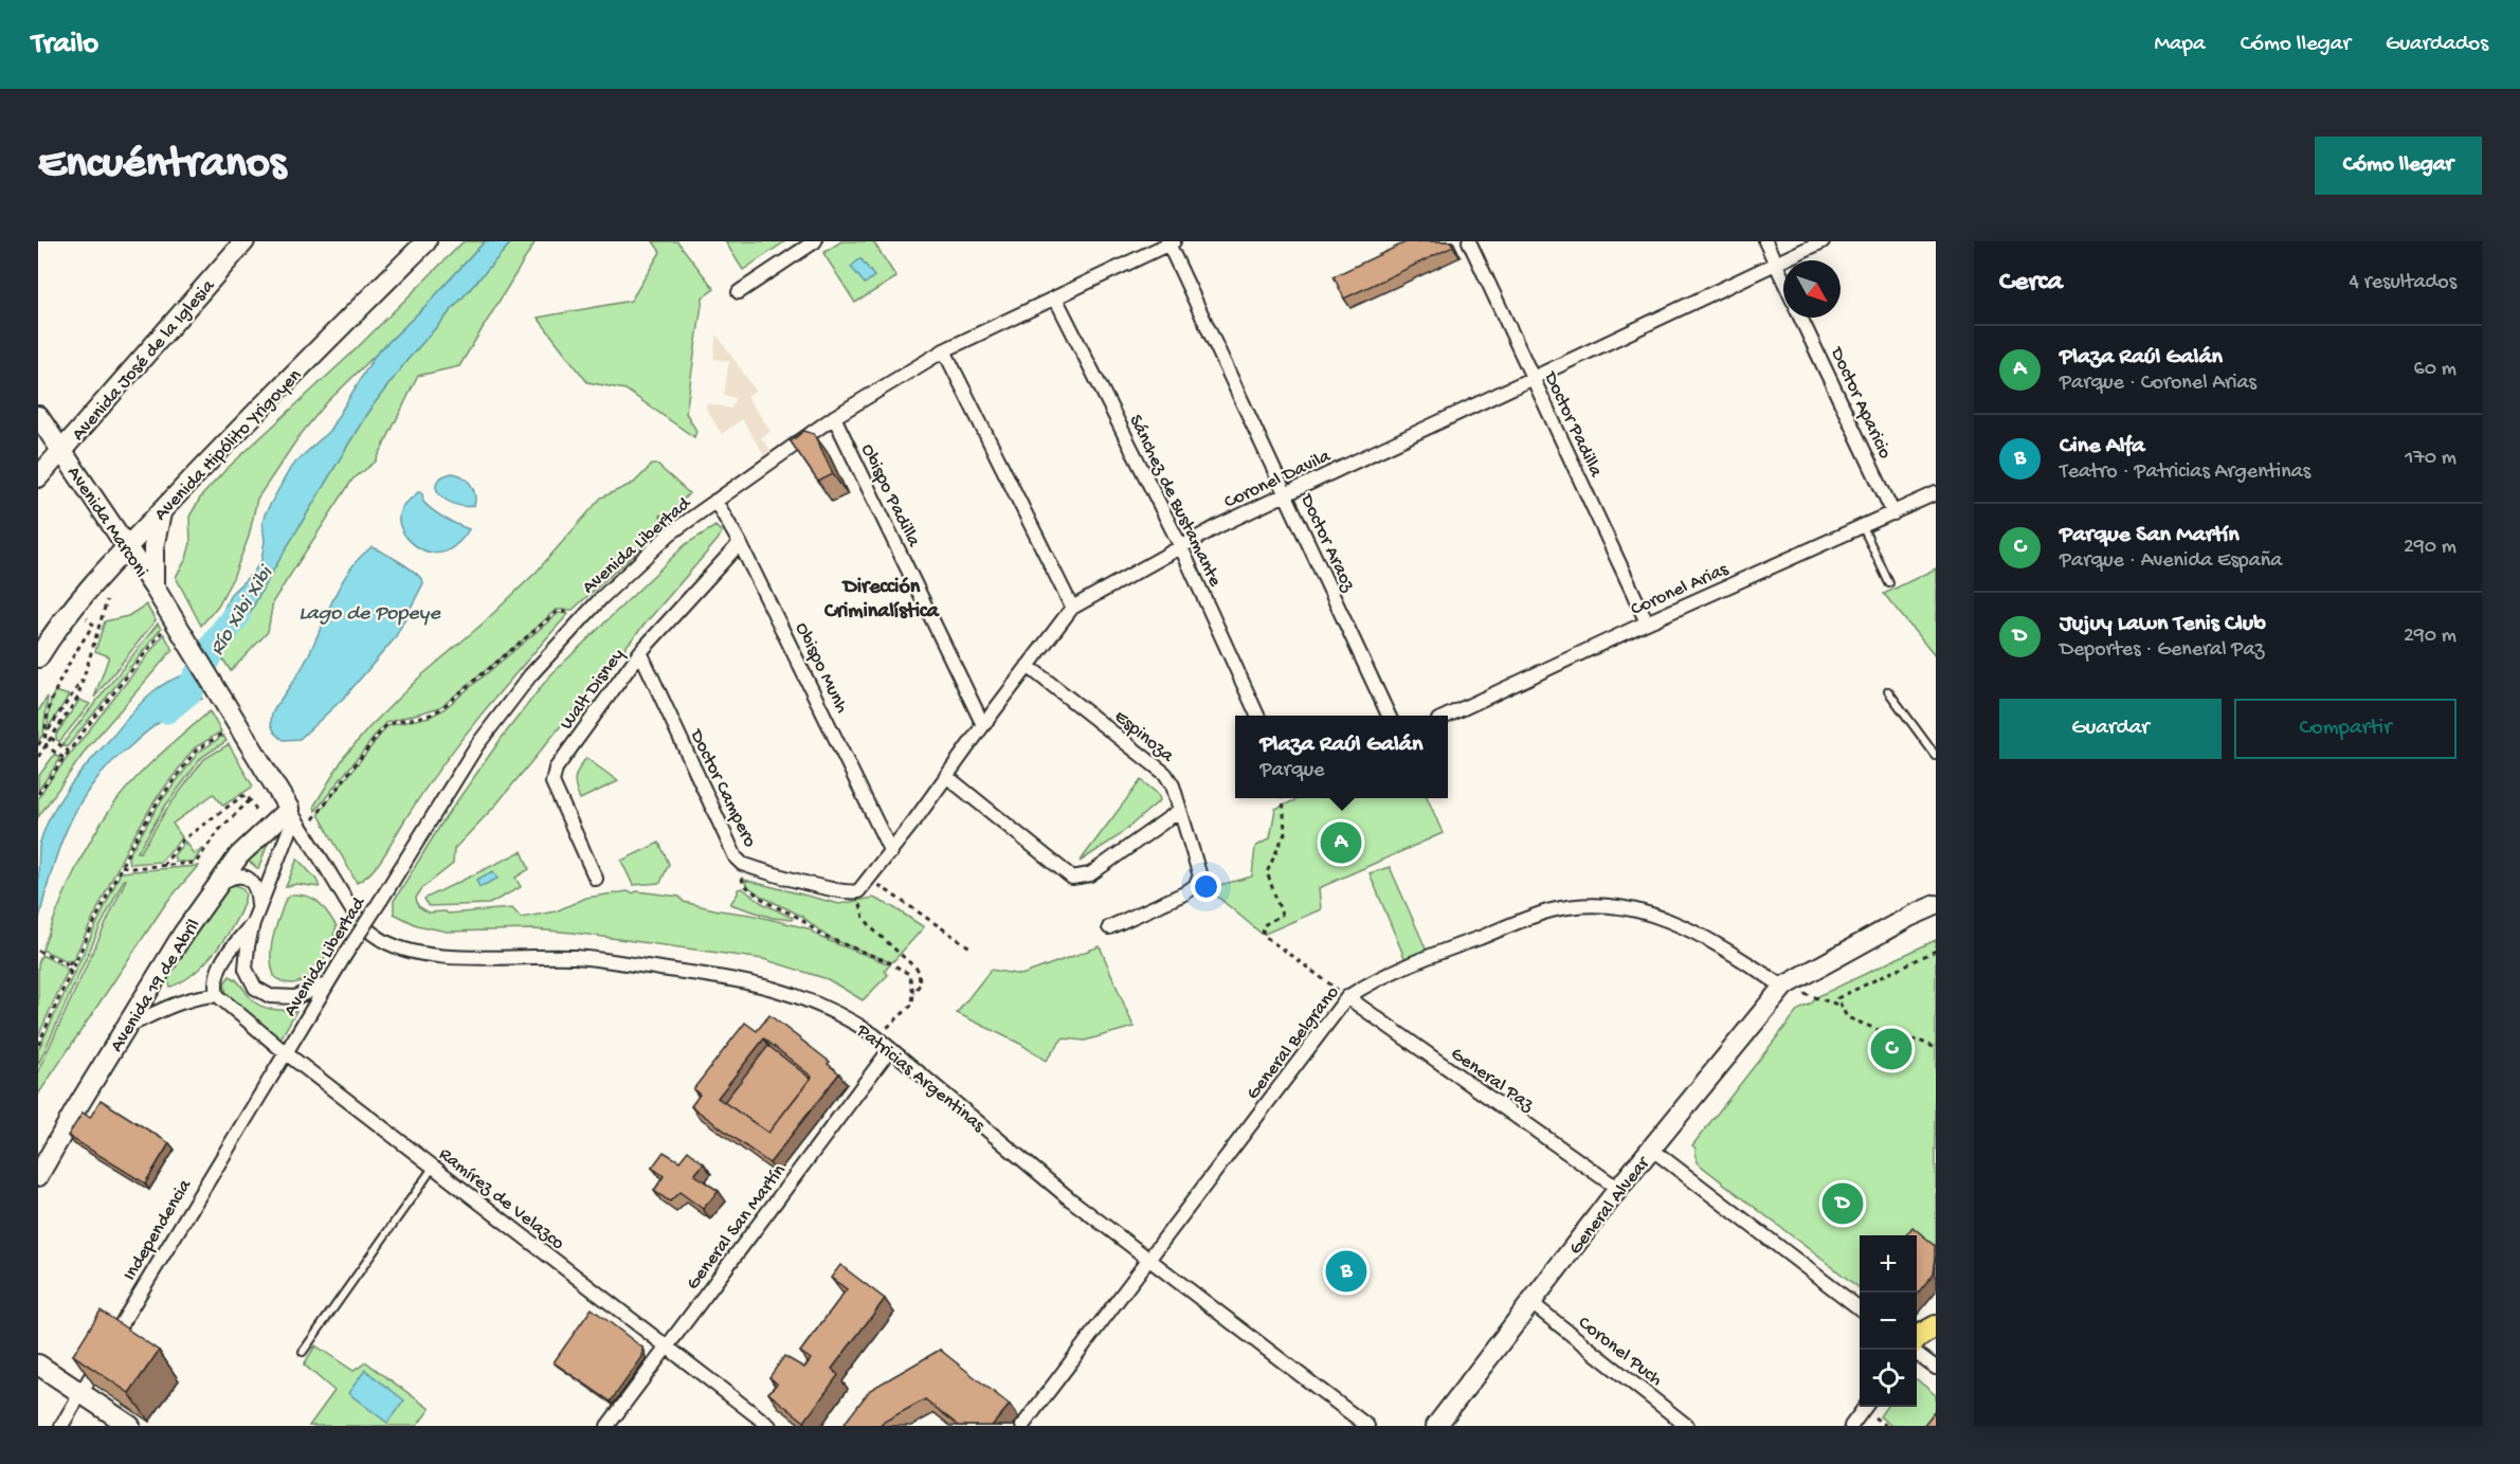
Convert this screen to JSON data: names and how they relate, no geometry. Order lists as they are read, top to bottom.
{
  "streets": {
    "main road": [
      "Avenida José de la Iglesia",
      "Avenida Hipólito Yrigoyen",
      "Avenida Marconi",
      "Avenida 19 de Abril",
      "Patricias Argentinas",
      "General Alvear"
    ],
    "street": [
      "Doctor Aparicio",
      "Doctor Padilla",
      "Coronel Davila",
      "Obispo Padilla",
      "Sánchez de Bustamante",
      "Doctor Araoz",
      "Avenida Libertad",
      "Coronel Arias",
      "Obispo Munh",
      "Walt Disney",
      "Espinoza",
      "Doctor Campero",
      "General Belgrano",
      "General Paz",
      "Ramírez de Velazco",
      "General San Martín",
      "Independencia",
      "Coronel Puch"
    ]
  },
  "crossings": [
    ["Avenida José de la Iglesia", "Avenida Marconi"],
    ["Doctor Aparicio", "Coronel Arias"],
    ["Doctor Padilla", "Coronel Davila"],
    ["Doctor Padilla", "Coronel Arias"],
    ["Avenida Hipólito Yrigoyen", "Avenida Marconi"],
    ["Coronel Davila", "Obispo Padilla"],
    ["Coronel Davila", "Sánchez de Bustamante"],
    ["Coronel Davila", "Doctor Araoz"],
    ["Coronel Davila", "Obispo Munh"],
    ["Coronel Davila", "Espinoza"],
    ["Coronel Davila", "Doctor Campero"],
    ["Obispo Padilla", "Avenida Libertad"],
    ["Sánchez de Bustamante", "Avenida Libertad"],
    ["Avenida Marconi", "Patricias Argentinas"],
    ["Doctor Araoz", "Avenida Libertad"],
    ["Avenida Libertad", "Obispo Munh"],
    ["Avenida Libertad", "Ramírez de Velazco"],
    ["Avenida Libertad", "Independencia"],
    ["Obispo Munh", "Walt Disney"],
    ["Walt Disney", "Doctor Campero"],
    ["Avenida 19 de Abril", "Patricias Argentinas"],
    ["General Belgrano", "Patricias Argentinas"],
    ["General Belgrano", "General Paz"],
    ["General Belgrano", "General Alvear"],
    ["Patricias Argentinas", "General San Martín"],
    ["General Paz", "General Alvear"],
    ["Ramírez de Velazco", "General San Martín"],
    ["Ramírez de Velazco", "Independencia"],
    ["General Alvear", "Coronel Puch"]
  ],
  "districts": ["Dirección Criminalística"],
  "water": ["Río Xibi Xibi", "Lago de Popeye"],
  "north": "bottom right",
  "page": {
    "header": "Trailo",
    "nav": ["Mapa", "Cómo llegar", "Guardados"],
    "buttons": [
      "Cómo llegar",
      ["Guardar", "Compartir"]
    ],
    "title": "Encuéntranos",
    "heading": ["Cerca", "4 resultados"],
    "list": [
      {
        "mark": "A",
        "name": "Plaza Raúl Galán",
        "note": "Parque · Coronel Arias",
        "value": "60 m"
      },
      {
        "mark": "B",
        "name": "Cine Alfa",
        "note": "Teatro · Patricias Argentinas",
        "value": "170 m"
      },
      {
        "mark": "C",
        "name": "Parque San Martín",
        "note": "Parque · Avenida España",
        "value": "290 m"
      },
      {
        "mark": "D",
        "name": "Jujuy Lawn Tenis Club",
        "note": "Deportes · General Paz",
        "value": "290 m"
      }
    ],
    "popup": ["Plaza Raúl Galán", "Parque"],
    "pins": [
      "A",
      "C",
      "D",
      "B"
    ],
    "map_buttons": ["+", "−"]
  }
}
